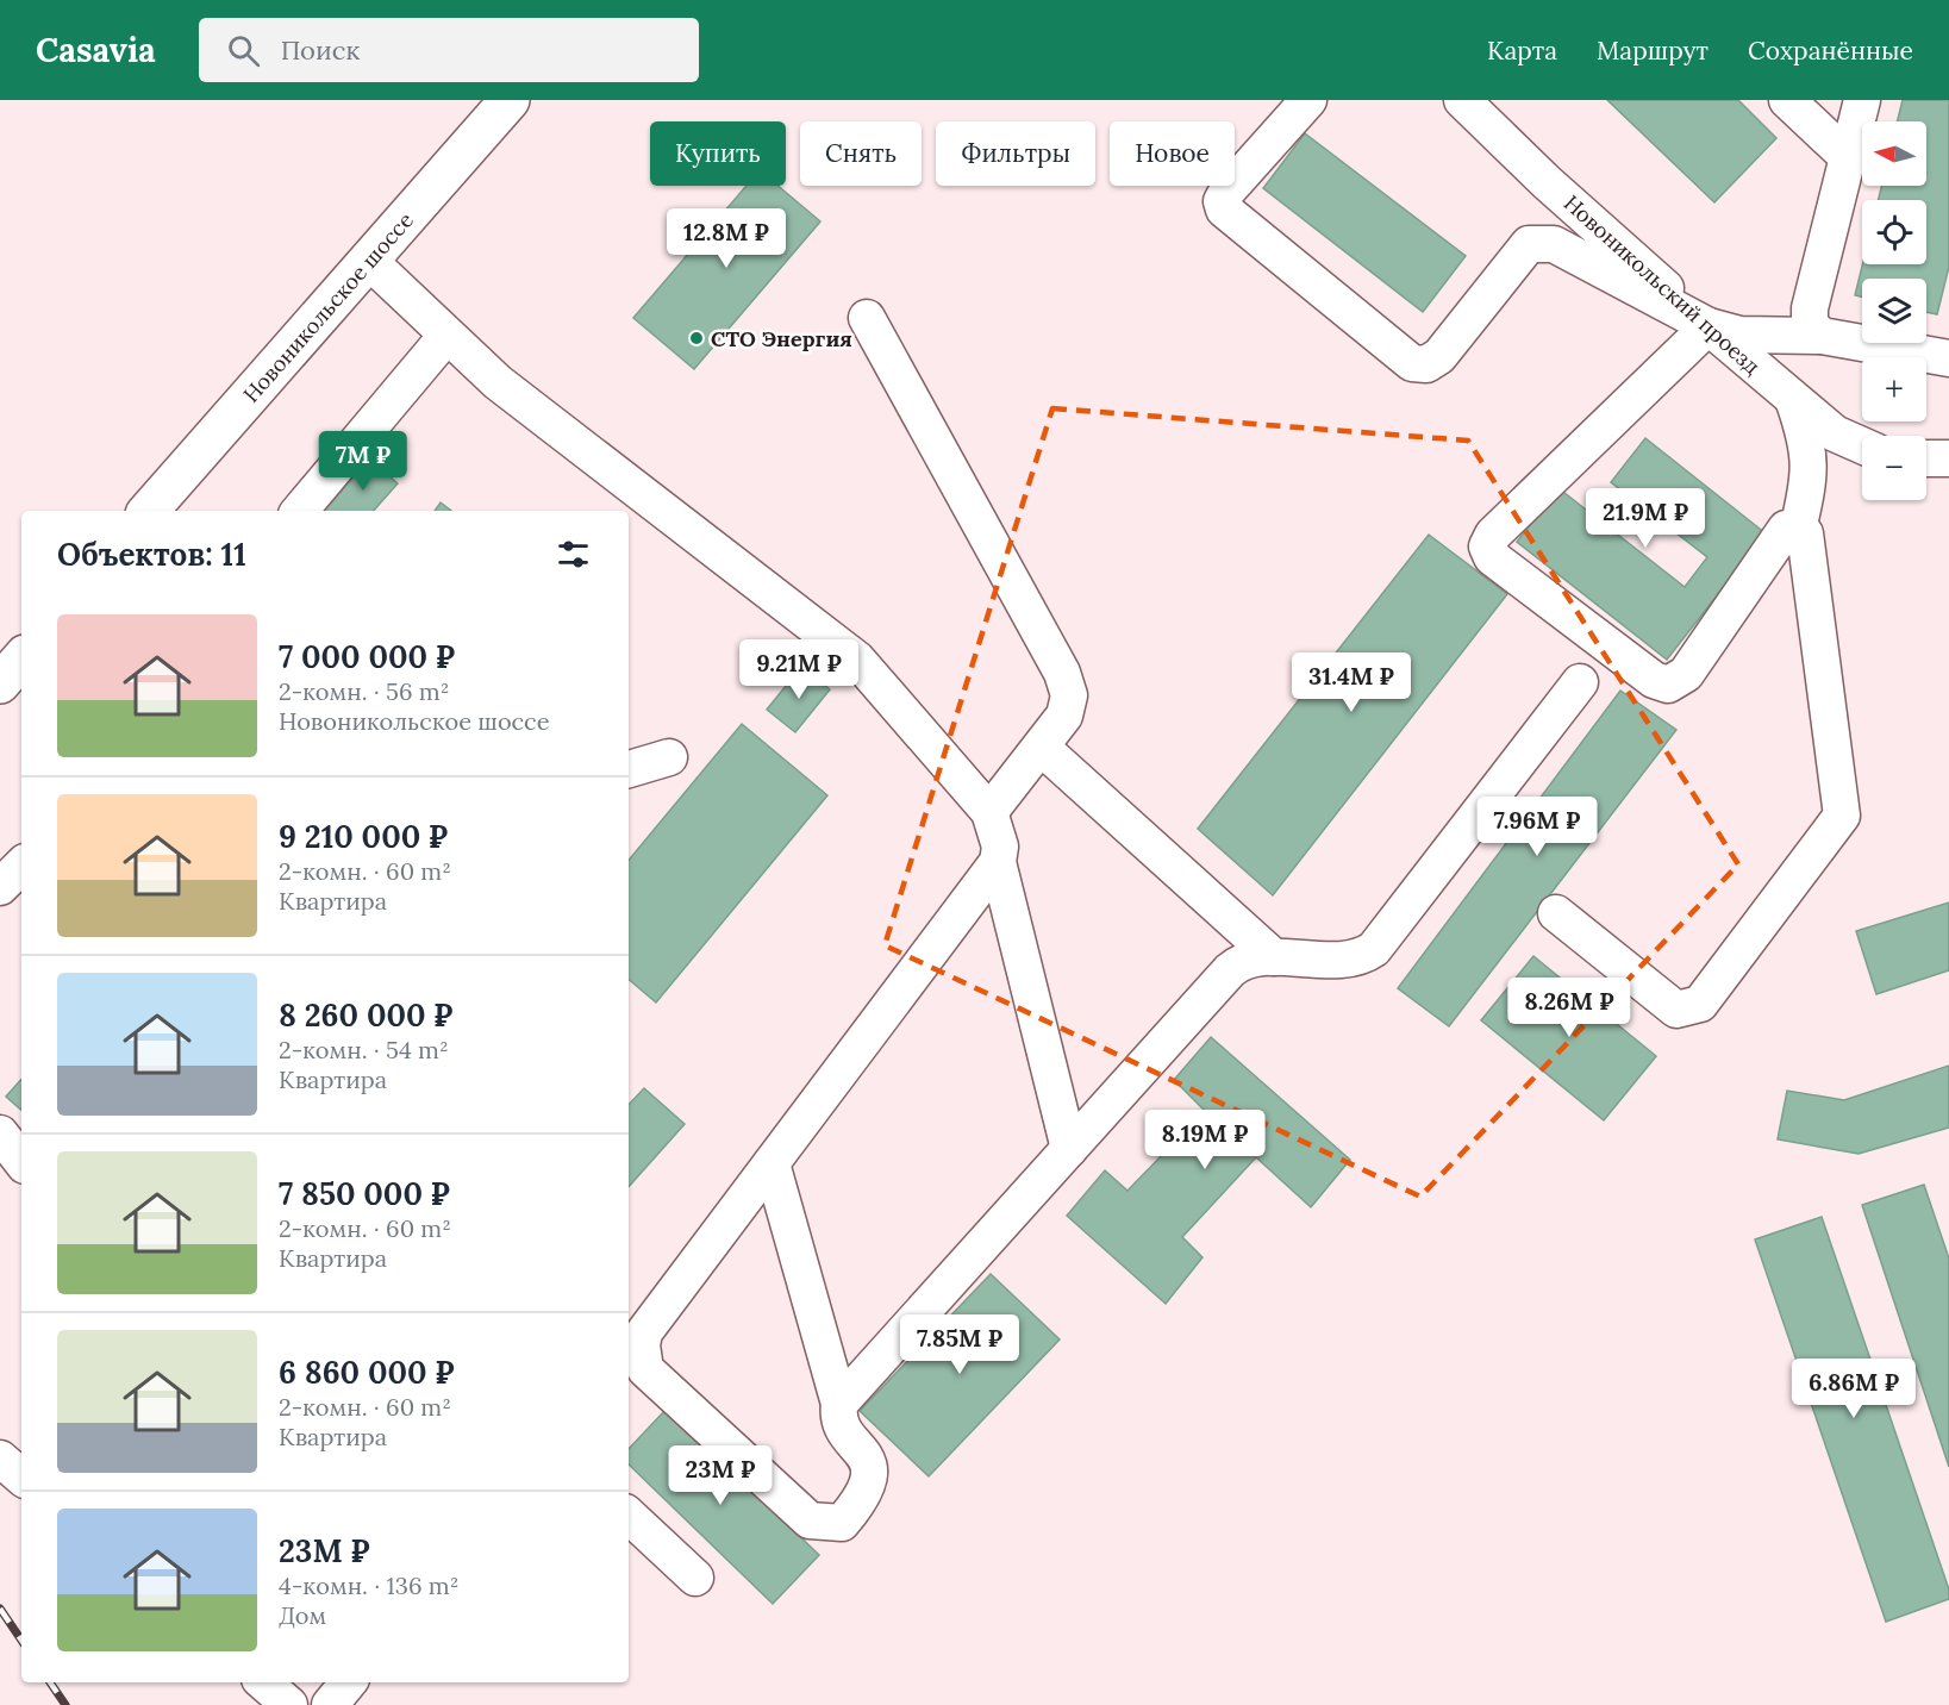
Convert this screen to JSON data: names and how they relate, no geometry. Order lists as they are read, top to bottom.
{
  "streets": {
    "highway": ["Новоникольское шоссе"],
    "lane": ["Новоникольский проезд"]
  },
  "places": ["СТО Энергия"],
  "north": "left",
  "page": {
    "header": "Casavia",
    "search": "Поиск",
    "nav": ["Карта", "Маршрут", "Сохранённые"],
    "map_buttons": ["+", "−"],
    "chip": [
      "Купить",
      "Снять",
      "Фильтры",
      "Новое"
    ],
    "price": [
      "12.8M ₽",
      "7M ₽",
      "21.9M ₽",
      "9.21M ₽",
      "31.4M ₽",
      "7.96M ₽",
      "8.26M ₽",
      "8.19M ₽",
      "7.85M ₽",
      "6.86M ₽",
      "23M ₽"
    ],
    "heading": "Объектов: 11",
    "list": [
      {
        "name": "7 000 000 ₽",
        "note": "2-комн. · 56 m² · Новоникольское шоссе"
      },
      {
        "name": "9 210 000 ₽",
        "note": "2-комн. · 60 m² · Квартира"
      },
      {
        "name": "8 260 000 ₽",
        "note": "2-комн. · 54 m² · Квартира"
      },
      {
        "name": "7 850 000 ₽",
        "note": "2-комн. · 60 m² · Квартира"
      },
      {
        "name": "6 860 000 ₽",
        "note": "2-комн. · 60 m² · Квартира"
      },
      {
        "name": "23M ₽",
        "note": "4-комн. · 136 m² · Дом"
      }
    ]
  }
}
